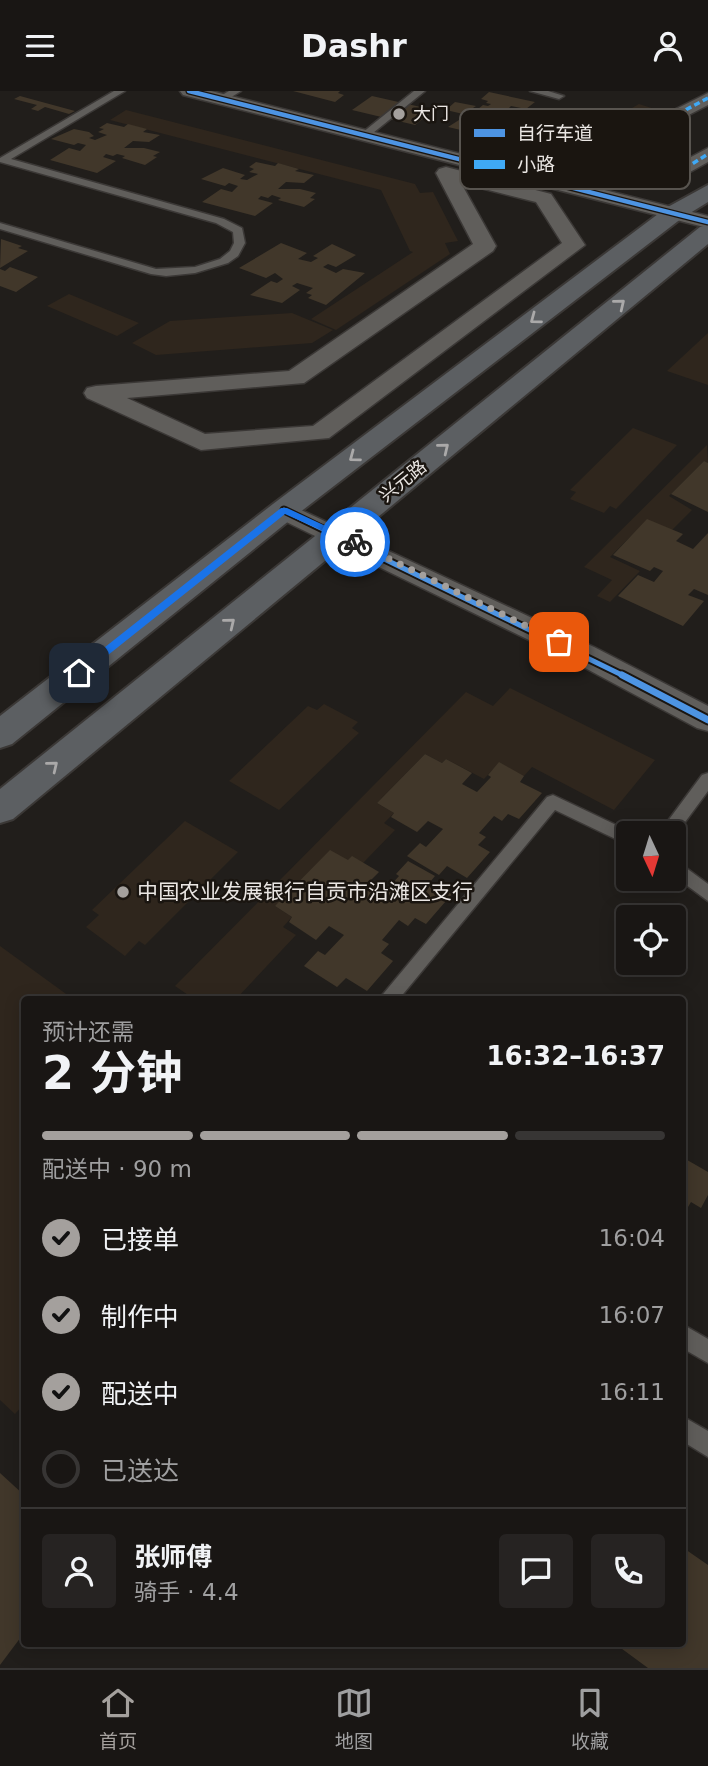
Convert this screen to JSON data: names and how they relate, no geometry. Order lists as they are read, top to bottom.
{
  "streets": {
    "main road": ["兴元路"]
  },
  "places": ["大门", "中国农业发展银行自贡市沿滩区支行"],
  "legend": ["自行车道", "小路"],
  "north": "bottom",
  "page": {
    "header": "Dashr",
    "heading": ["2 分钟", "预计还需", "16:32–16:37"],
    "panel": ["张师傅", "骑手 · 4.4"],
    "bar": "配送中 · 90 m",
    "list": [
      ["已接单", "16:04"],
      ["制作中", "16:07"],
      ["配送中", "16:11"],
      "已送达"
    ],
    "tabs": ["首页", "地图", "收藏"]
  }
}
